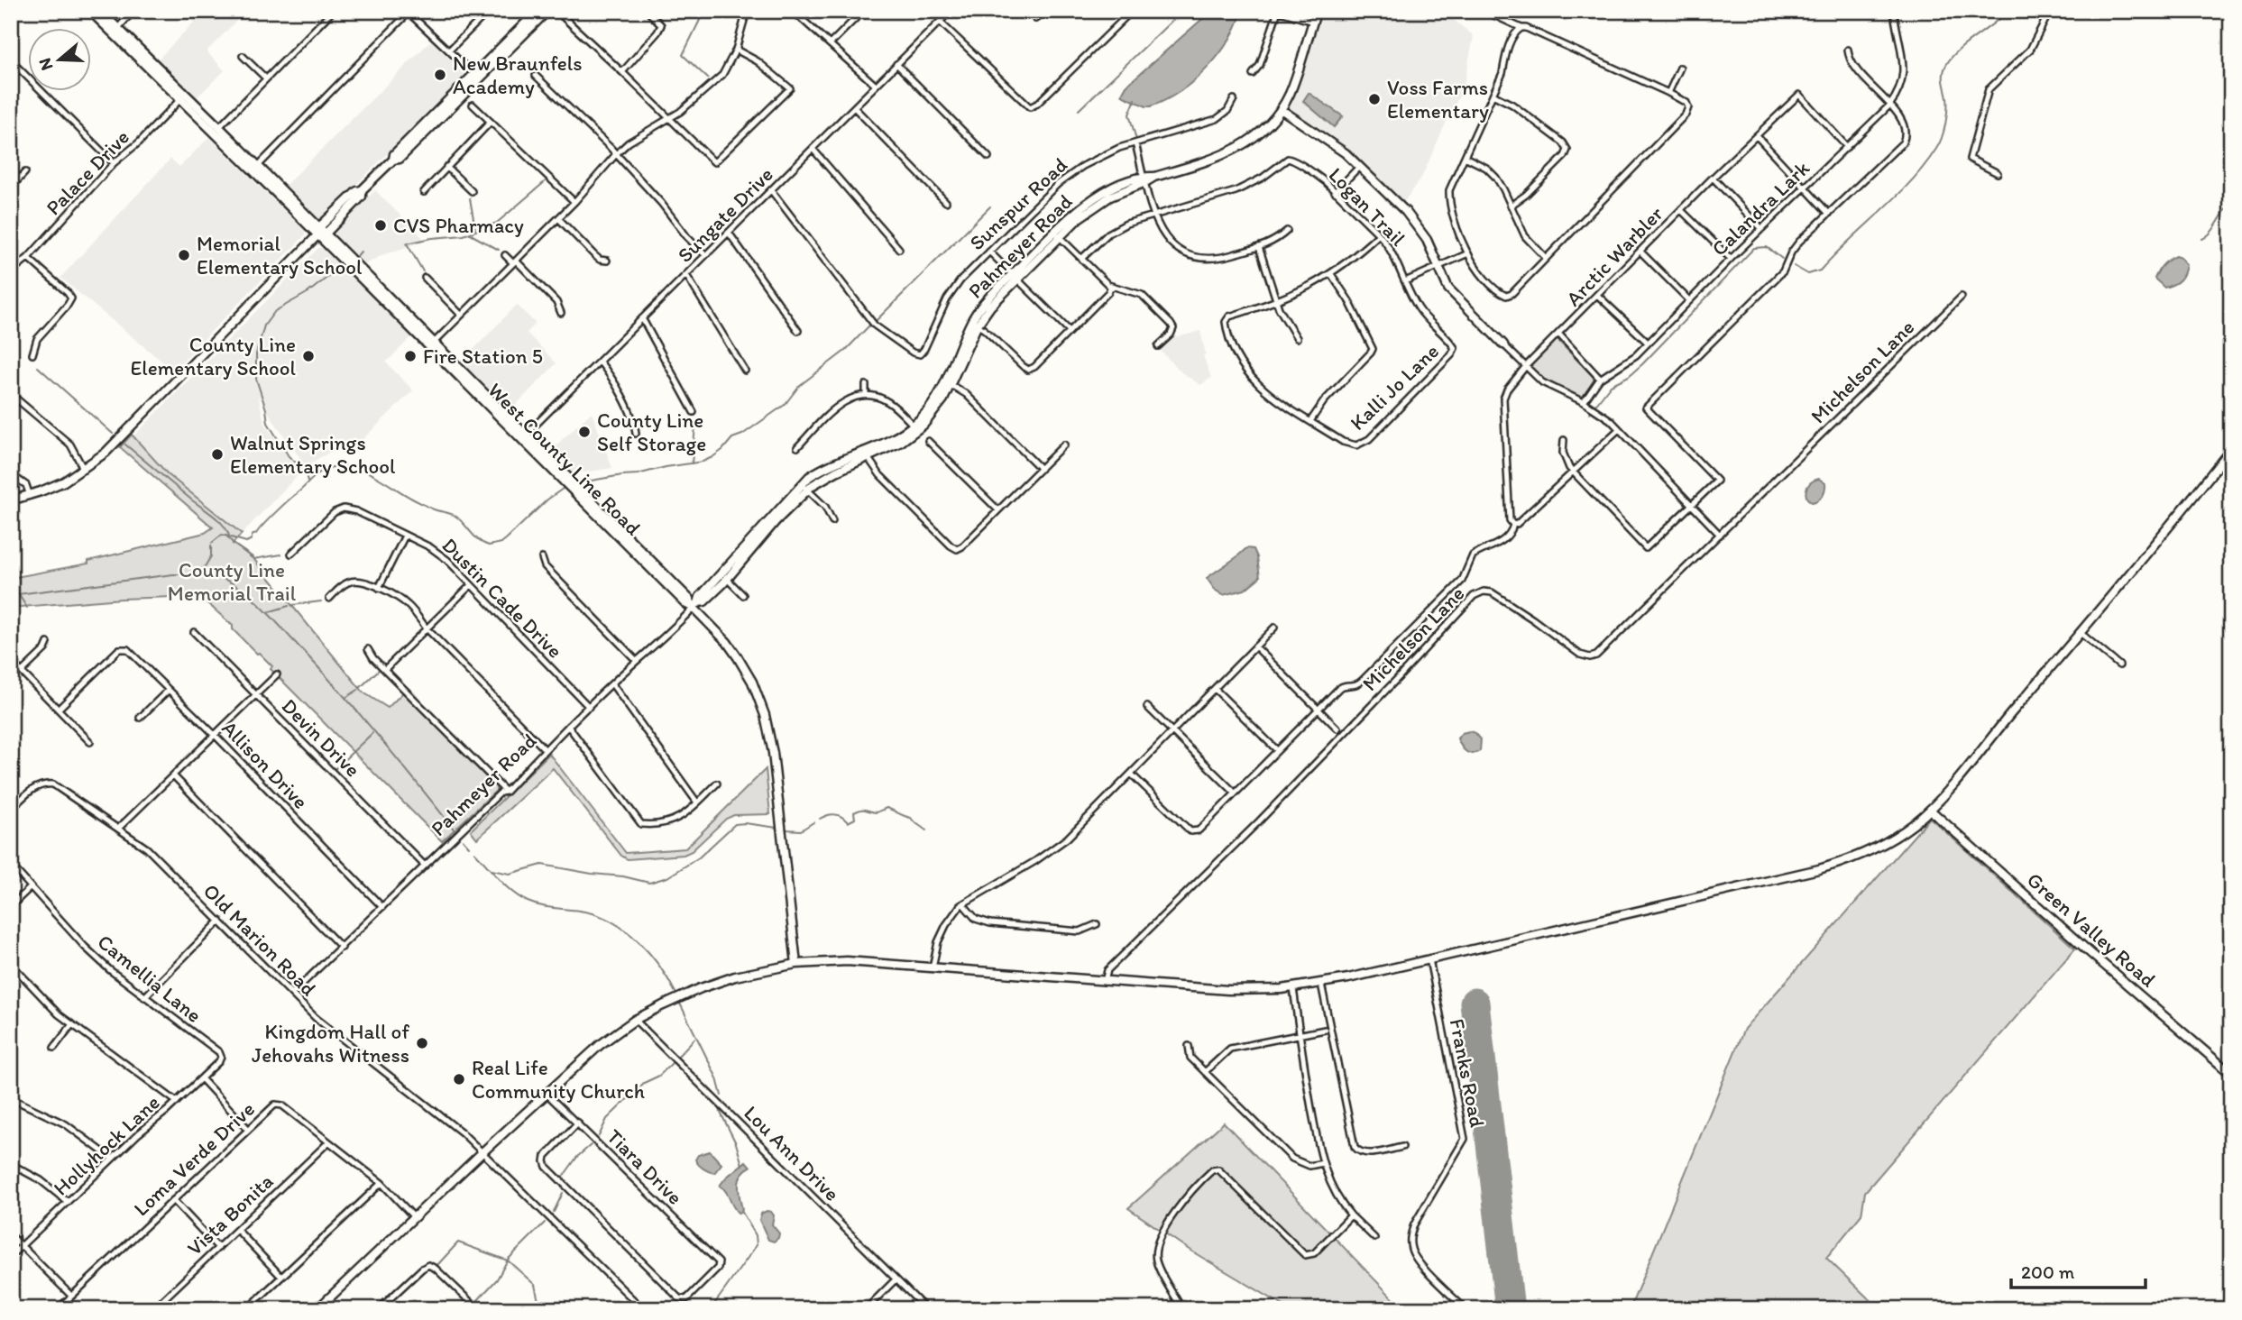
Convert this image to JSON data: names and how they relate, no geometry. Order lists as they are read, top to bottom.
{
  "streets": {
    "main road": ["Pahmeyer Road", "West County Line Road", "Green Valley Road"],
    "street": [
      "Palace Drive",
      "Sunspur Road",
      "Logan Trail",
      "Calandra Lark",
      "Sungate Drive",
      "Arctic Warbler",
      "Michelson Lane",
      "Kalli Jo Lane",
      "Dustin Cade Drive",
      "Devin Drive",
      "Allison Drive",
      "Old Marion Road",
      "Camellia Lane",
      "Franks Road",
      "Hollyhock Lane",
      "Lou Ann Drive",
      "Loma Verde Drive",
      "Tiara Drive",
      "Vista Bonita"
    ]
  },
  "crossings": [
    ["Palace Drive", "West County Line Road"],
    ["Sunspur Road", "Sungate Drive"],
    ["Logan Trail", "Kalli Jo Lane"],
    ["Calandra Lark", "Arctic Warbler"],
    ["Sungate Drive", "West County Line Road"],
    ["Pahmeyer Road", "West County Line Road"],
    ["Pahmeyer Road", "Dustin Cade Drive"],
    ["Pahmeyer Road", "Devin Drive"],
    ["Pahmeyer Road", "Allison Drive"],
    ["Pahmeyer Road", "Old Marion Road"],
    ["Camellia Lane", "Hollyhock Lane"],
    ["Loma Verde Drive", "Vista Bonita"]
  ],
  "parks": ["County Line Memorial Trail"],
  "places": [
    "New Braunfels Academy",
    "Voss Farms Elementary",
    "CVS Pharmacy",
    "Memorial Elementary School",
    "County Line Elementary School",
    "Fire Station 5",
    "County Line Self Storage",
    "Walnut Springs Elementary School",
    "Kingdom Hall of Jehovahs Witness",
    "Real Life Community Church"
  ],
  "scale_bar": "200 m",
  "north": "left"
}
